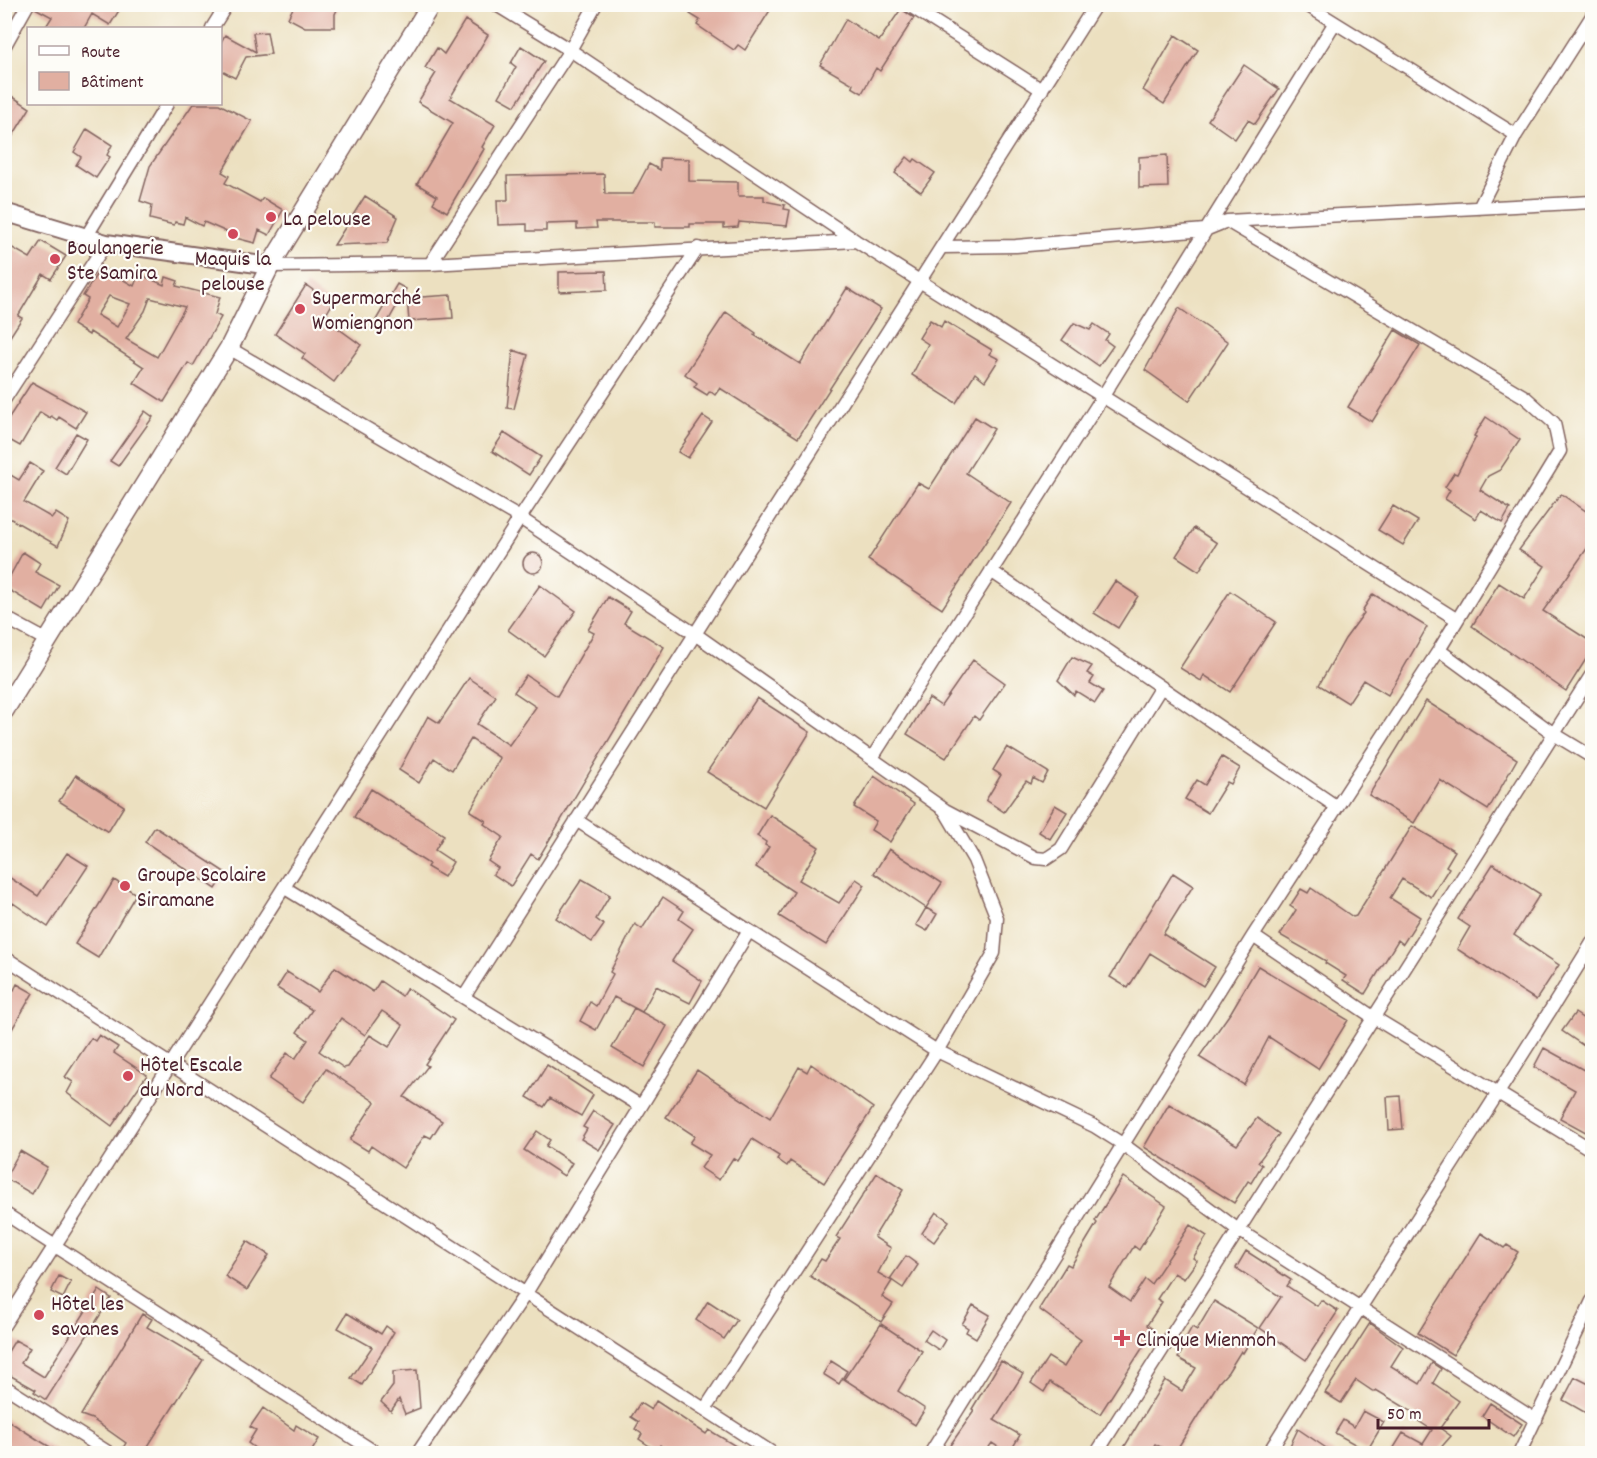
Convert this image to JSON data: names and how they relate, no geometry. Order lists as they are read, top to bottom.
{
  "places": {
    "other": [
      "La pelouse",
      "Maquis la pelouse",
      "Boulangerie Ste Samira",
      "Supermarché Womiengnon",
      "Groupe Scolaire Siramane",
      "Hôtel Escale du Nord",
      "Hôtel les savanes"
    ],
    "health": ["Clinique Mienmoh"]
  },
  "legend": ["Route", "Bâtiment"],
  "scale_bar": "50 m"
}
